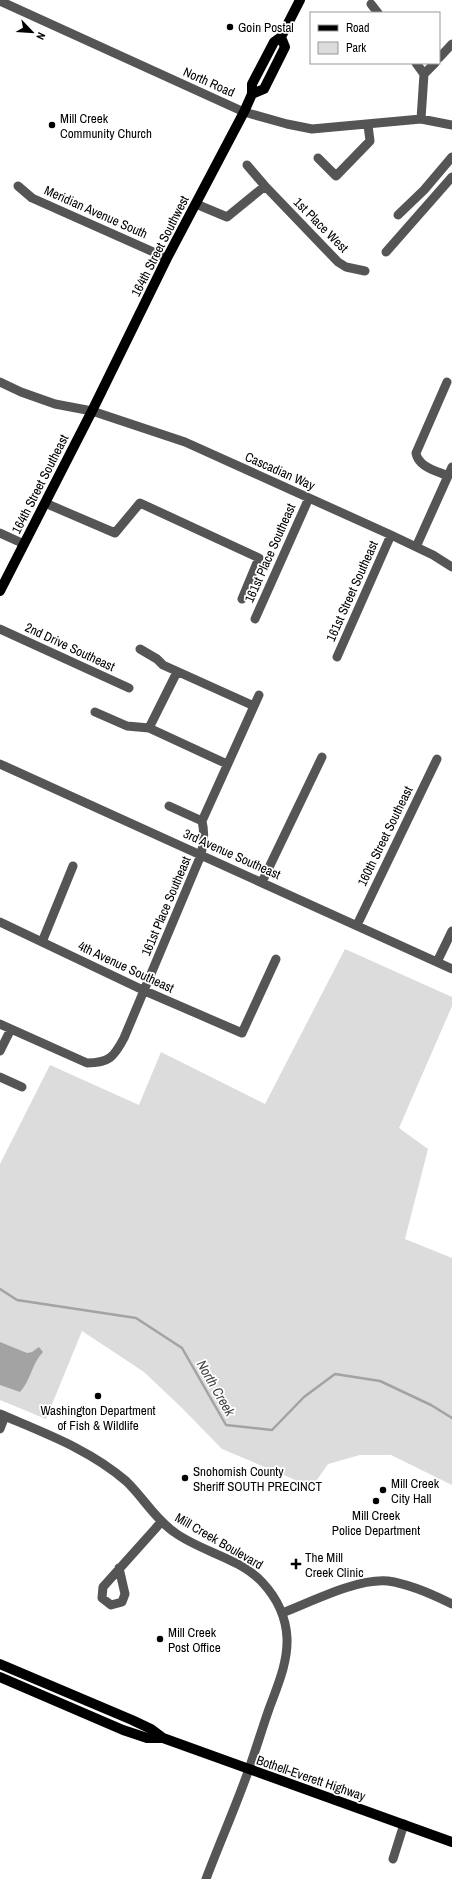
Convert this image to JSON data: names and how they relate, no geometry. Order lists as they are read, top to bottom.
{
  "streets": {
    "main road": ["164th Street Southwest", "164th Street Southeast", "Bothell-Everett Highway"],
    "street": [
      "North Road",
      "Meridian Avenue South",
      "1st Place West",
      "Cascadian Way",
      "161st Place Southeast",
      "161st Street Southeast",
      "2nd Drive Southeast",
      "160th Street Southeast",
      "3rd Avenue Southeast",
      "4th Avenue Southeast",
      "Mill Creek Boulevard"
    ]
  },
  "crossings": [
    ["North Road", "164th Street Southwest"],
    ["Meridian Avenue South", "164th Street Southwest"],
    ["164th Street Southwest", "Cascadian Way"],
    ["164th Street Southwest", "164th Street Southeast"],
    ["Cascadian Way", "164th Street Southeast"],
    ["Cascadian Way", "161st Place Southeast"],
    ["Cascadian Way", "161st Street Southeast"],
    ["161st Place Southeast", "3rd Avenue Southeast"],
    ["161st Place Southeast", "4th Avenue Southeast"],
    ["160th Street Southeast", "3rd Avenue Southeast"],
    ["Mill Creek Boulevard", "Bothell-Everett Highway"]
  ],
  "water": ["North Creek"],
  "places": {
    "other": [
      "Goin Postal",
      "Mill Creek Community Church",
      "Washington Department of Fish & Wildlife",
      "Snohomish County Sheriff SOUTH PRECINCT",
      "Mill Creek City Hall",
      "Mill Creek Police Department",
      "Mill Creek Post Office"
    ],
    "health": ["The Mill Creek Clinic"]
  },
  "legend": ["Road", "Park"],
  "north": "bottom right"
}
